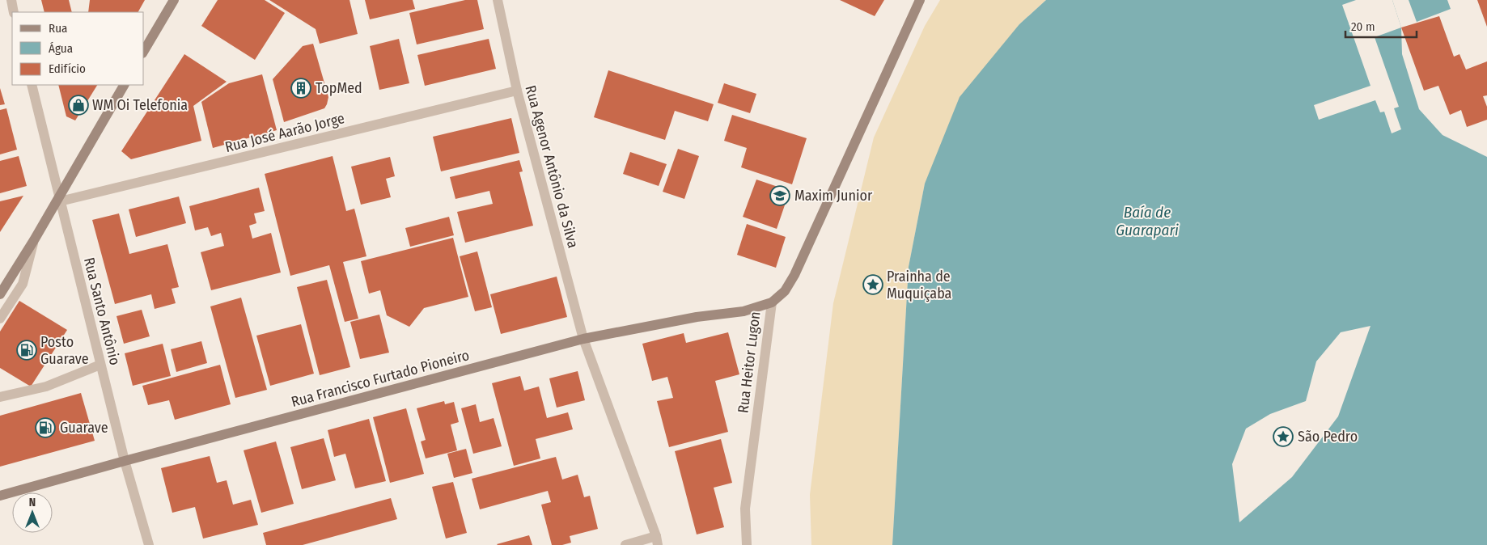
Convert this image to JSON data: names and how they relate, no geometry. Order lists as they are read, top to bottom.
{
  "streets": {
    "street": [
      "Rua José Aarão Jorge",
      "Rua Agenor Antônio da Silva",
      "Rua Santo Antônio",
      "Rua Heitor Lugon",
      "Rua Francisco Furtado Pioneiro"
    ]
  },
  "crossings": [
    ["Rua José Aarão Jorge", "Rua Agenor Antônio da Silva"],
    ["Rua José Aarão Jorge", "Rua Santo Antônio"],
    ["Rua Agenor Antônio da Silva", "Rua Francisco Furtado Pioneiro"],
    ["Rua Santo Antônio", "Rua Francisco Furtado Pioneiro"],
    ["Rua Heitor Lugon", "Rua Francisco Furtado Pioneiro"]
  ],
  "water": ["Baía de Guarapari"],
  "places": {
    "building": ["TopMed"],
    "shop": ["WM Oi Telefonia"],
    "school or university": ["Maxim Junior"],
    "place": ["Prainha de Muquiçaba", "São Pedro"],
    "fuel station": ["Posto Guarave", "Guarave"]
  },
  "legend": ["Rua", "Água", "Edifício"],
  "scale_bar": "20 m",
  "north": "top"
}
